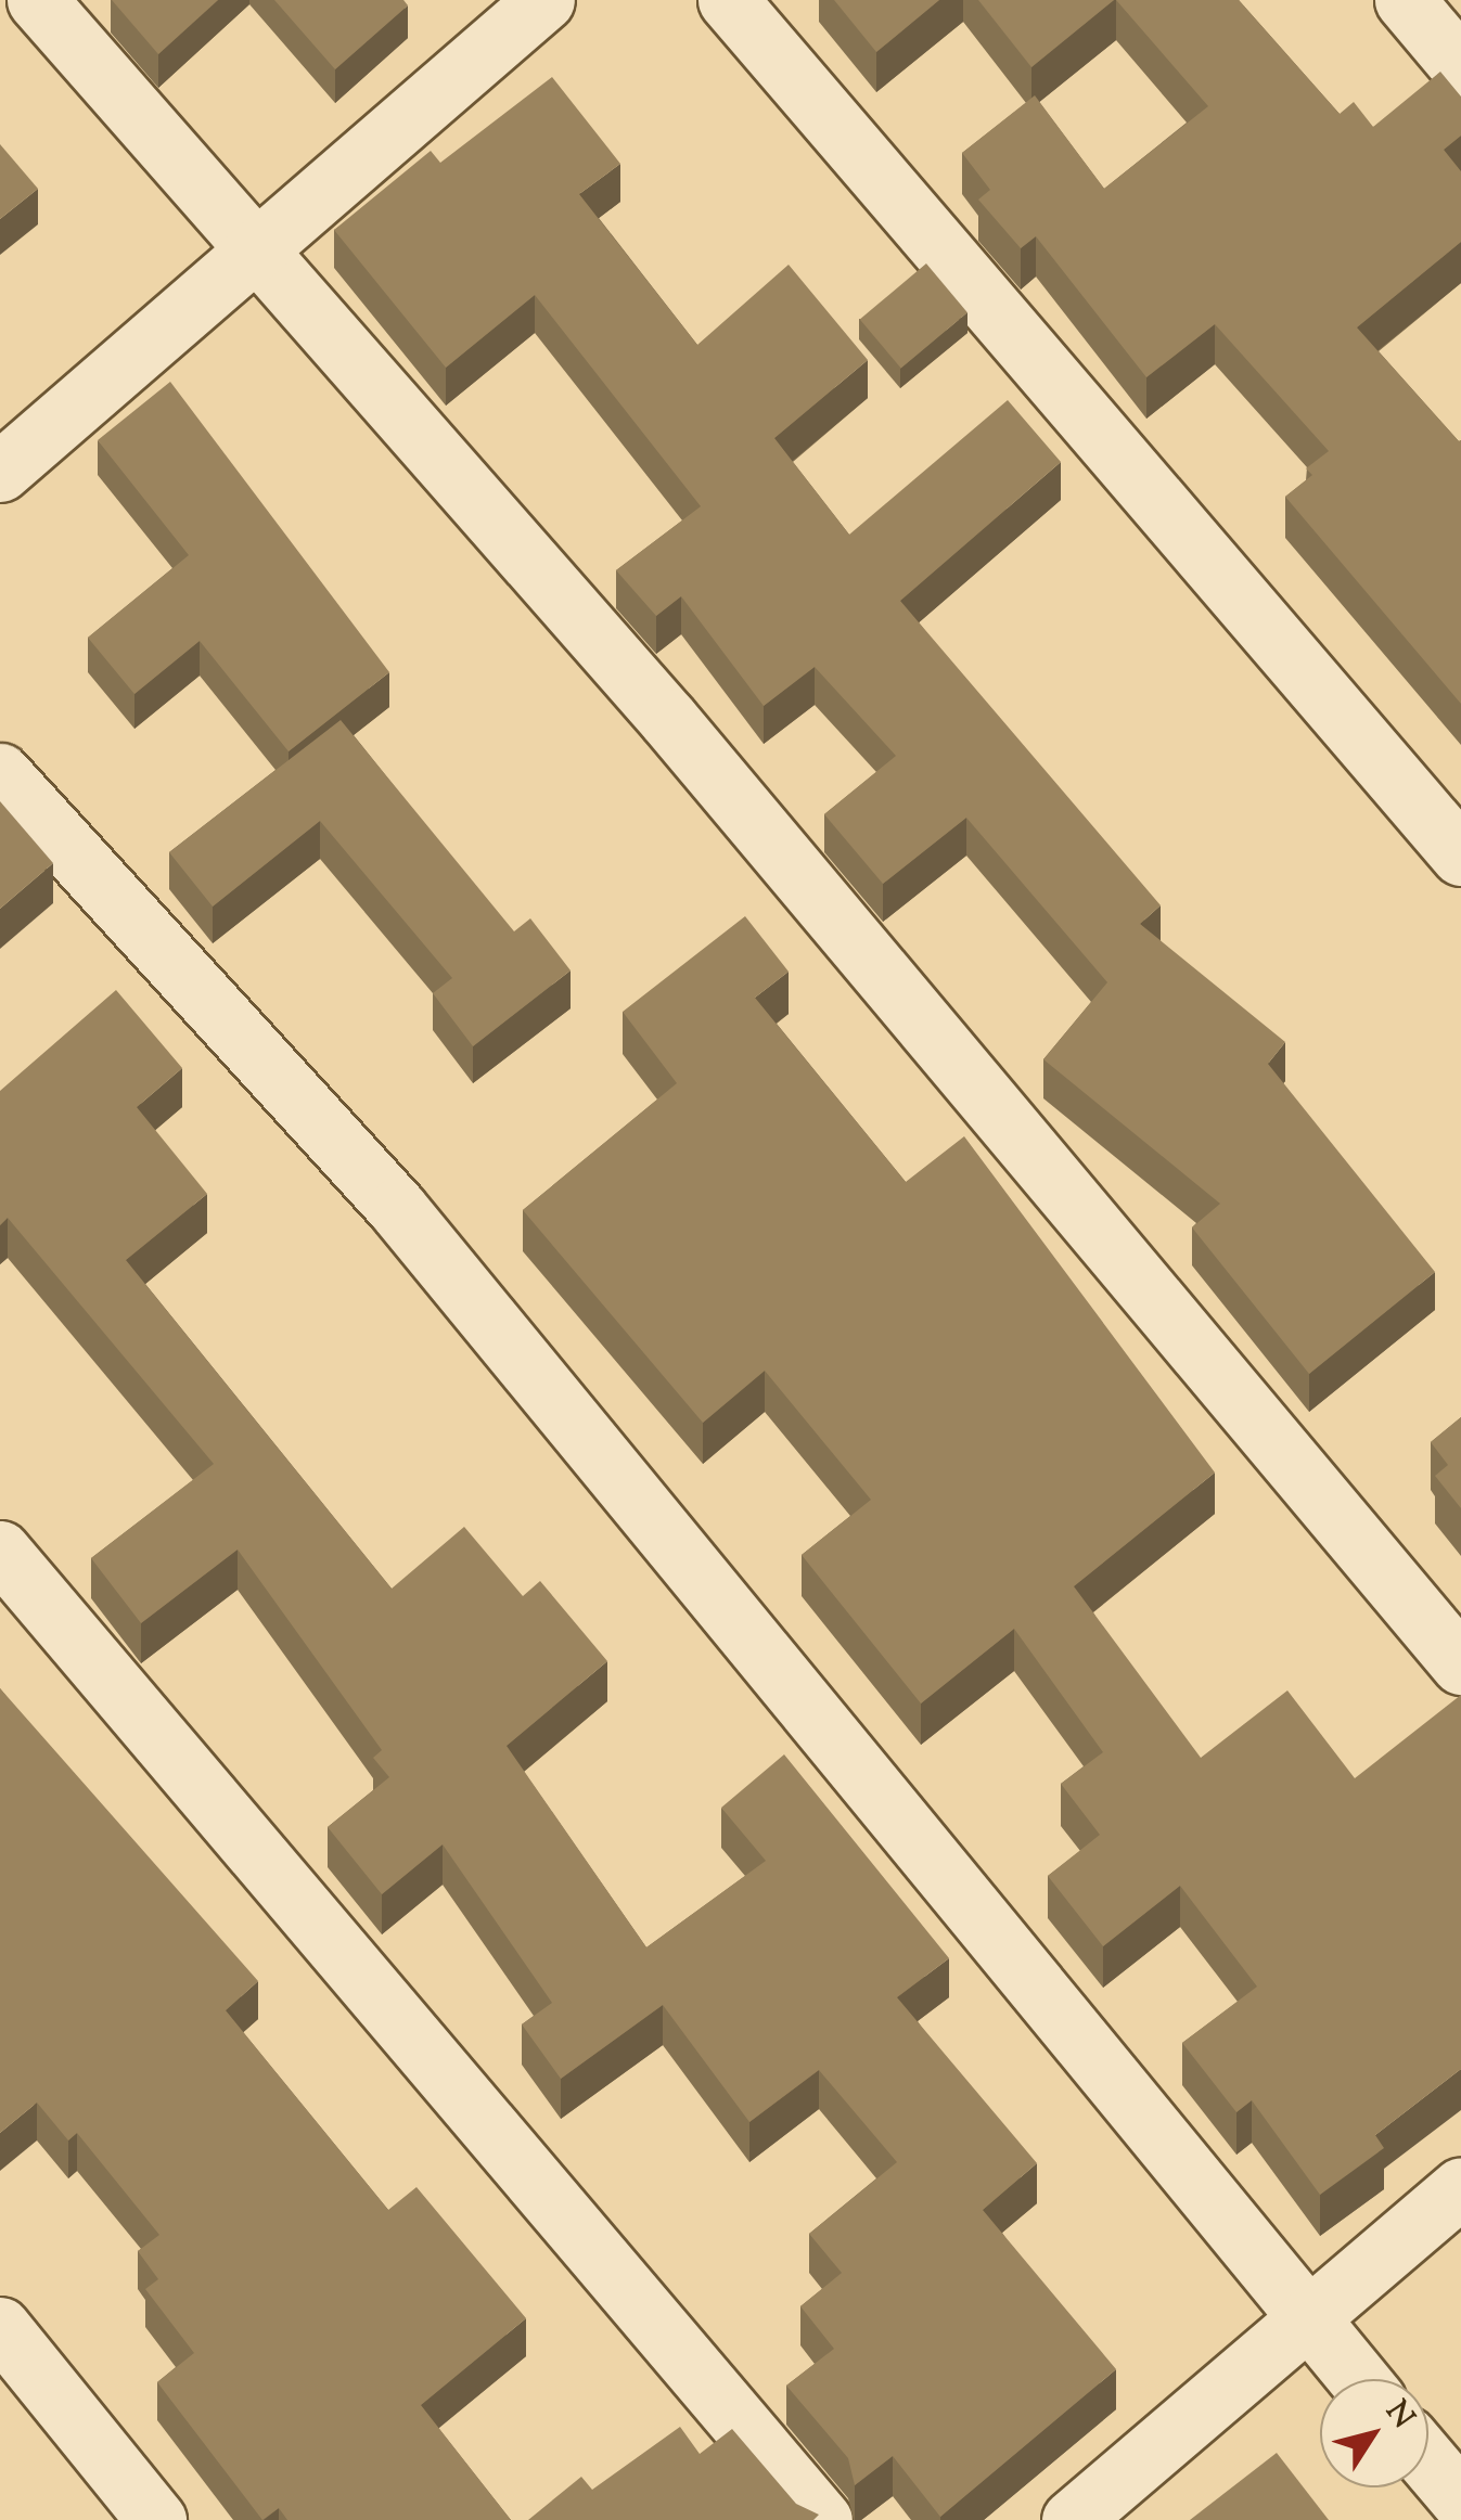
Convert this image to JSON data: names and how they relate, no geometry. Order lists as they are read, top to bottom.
{
  "north": "top right"
}
